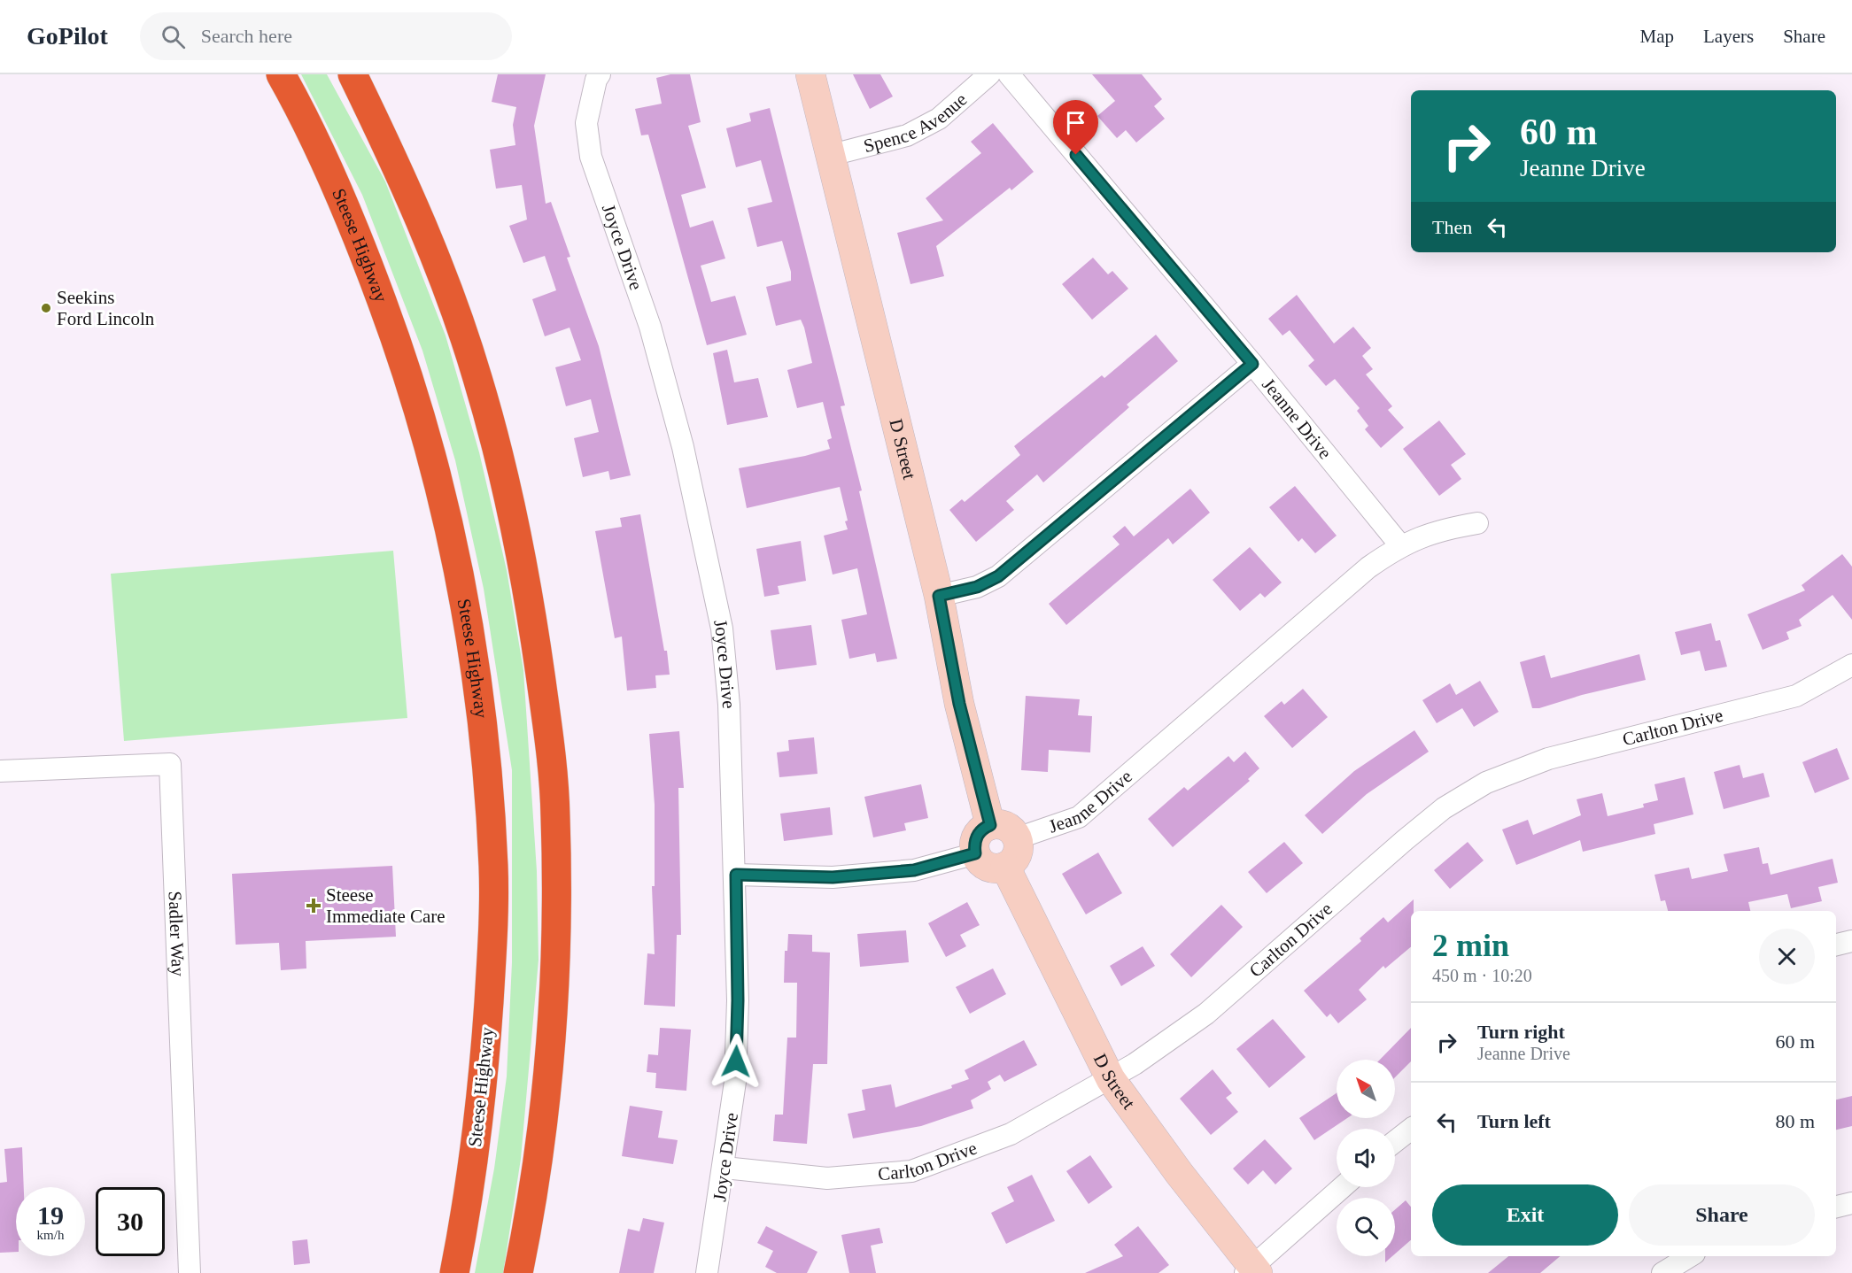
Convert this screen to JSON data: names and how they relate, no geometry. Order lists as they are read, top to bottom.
{
  "streets": {
    "highway": ["Steese Highway"],
    "street": [
      "Spence Avenue",
      "Joyce Drive",
      "Jeanne Drive",
      "D Street",
      "Carlton Drive",
      "Sadler Way"
    ]
  },
  "crossings": [
    ["Spence Avenue", "D Street"],
    ["Joyce Drive", "Carlton Drive"],
    ["Jeanne Drive", "D Street"],
    ["D Street", "Carlton Drive"]
  ],
  "places": {
    "other": ["Seekins Ford Lincoln"],
    "health": ["Steese Immediate Care"]
  },
  "north": "top left",
  "page": {
    "header": "GoPilot",
    "search": "Search here",
    "nav": ["Map", "Layers", "Share"],
    "turn": ["60 m", "Jeanne Drive"],
    "then": "Then",
    "heading": ["2 min", "450 m · 10:20"],
    "list": [
      {
        "name": "Turn right",
        "note": "Jeanne Drive",
        "value": "60 m"
      },
      {
        "name": "Turn left",
        "value": "80 m"
      }
    ],
    "buttons": ["Exit", "Share"],
    "speed": "19 km/h",
    "limit": "30"
  }
}
